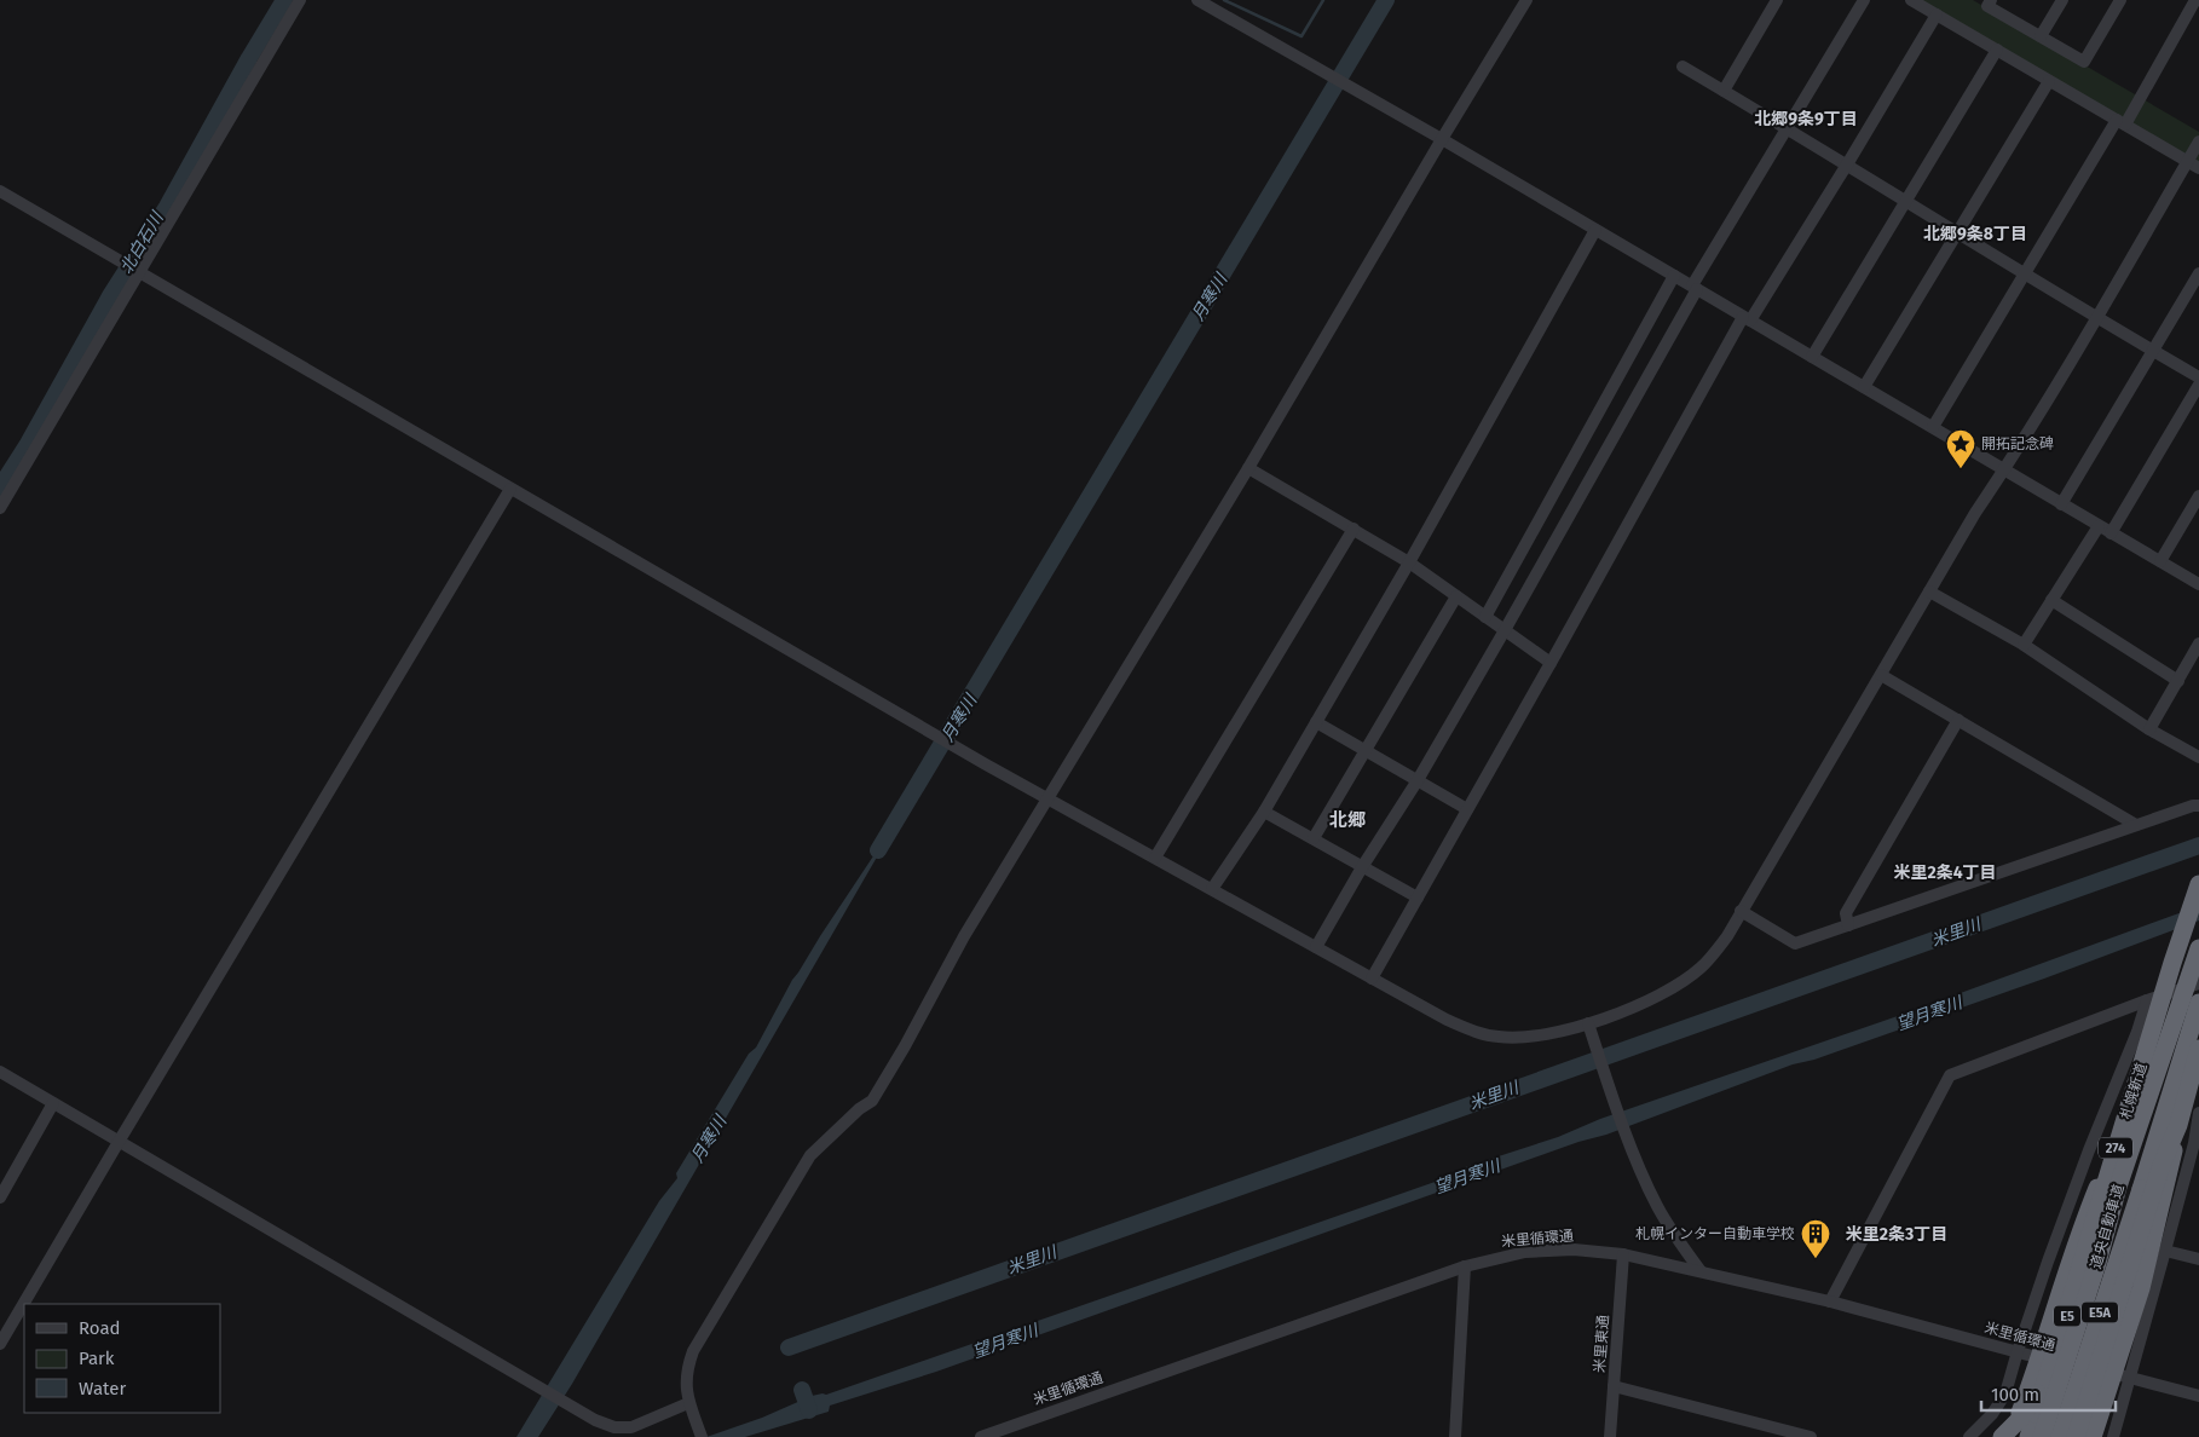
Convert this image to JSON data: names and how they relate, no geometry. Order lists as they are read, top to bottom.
{
  "streets": {
    "highway": [
      "札幌新道",
      "274",
      "道央自動車道",
      "E5A",
      "E5"
    ],
    "street": ["米里循環通", "米里東通"]
  },
  "crossings": [
    ["道央自動車道", "E5"],
    ["米里循環通", "米里東通"]
  ],
  "districts": [
    "北郷9条9丁目",
    "北郷9条8丁目",
    "北郷",
    "米里2条4丁目",
    "米里2条3丁目"
  ],
  "water": [
    "北白石川",
    "月寒川",
    "米里川",
    "望月寒川"
  ],
  "places": {
    "place": ["開拓記念碑"],
    "building": ["札幌インター自動車学校"]
  },
  "legend": ["Road", "Park", "Water"],
  "scale_bar": "100 m"
}
